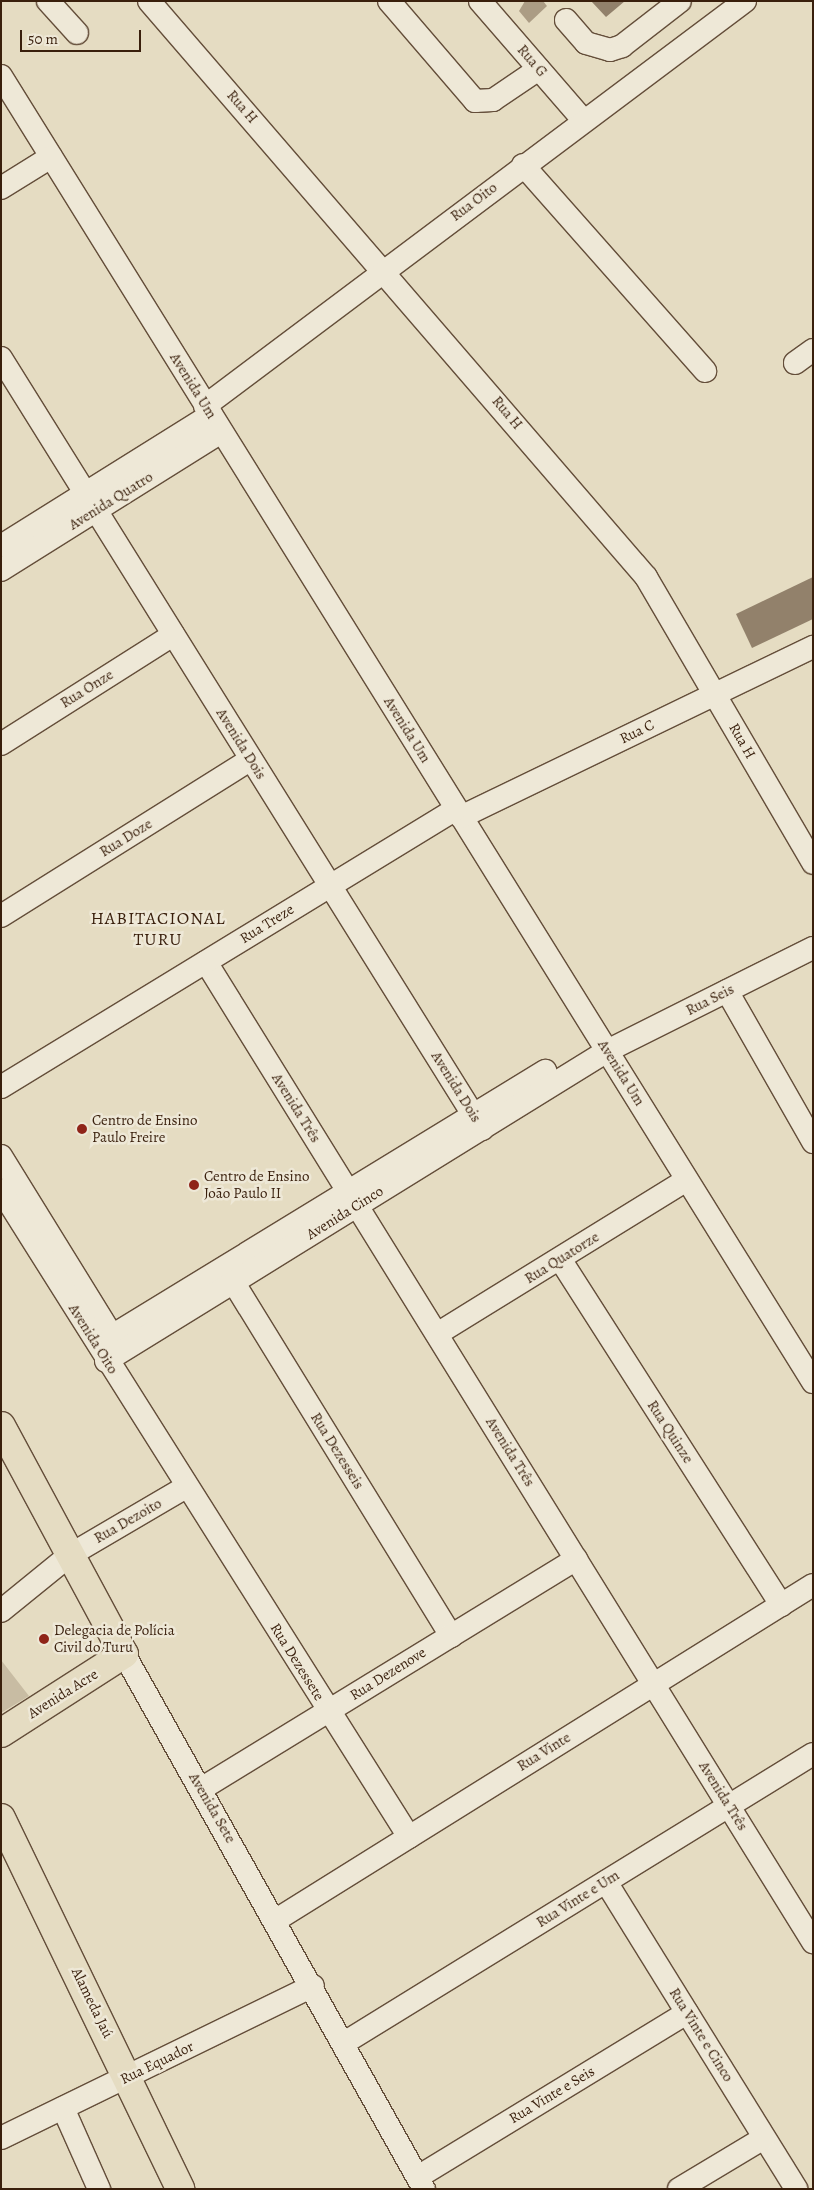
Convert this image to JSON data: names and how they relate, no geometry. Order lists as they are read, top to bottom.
{
  "streets": {
    "main road": ["Avenida Acre", "Avenida Sete", "Alameda Jaú"],
    "street": [
      "Rua G",
      "Rua H",
      "Rua Oito",
      "Avenida Um",
      "Avenida Quatro",
      "Rua Onze",
      "Rua C",
      "Avenida Dois",
      "Rua Doze",
      "Rua Treze",
      "Rua Seis",
      "Avenida Três",
      "Avenida Cinco",
      "Rua Quatorze",
      "Avenida Oito",
      "Rua Quinze",
      "Rua Dezesseis",
      "Rua Dezoito",
      "Rua Dezessete",
      "Rua Dezenove",
      "Rua Vinte",
      "Rua Vinte e Um",
      "Rua Vinte e Cinco",
      "Rua Equador",
      "Rua Vinte e Seis"
    ]
  },
  "crossings": [
    ["Rua G", "Rua Oito"],
    ["Rua H", "Rua Oito"],
    ["Rua H", "Rua C"],
    ["Rua Oito", "Avenida Um"],
    ["Rua Oito", "Avenida Quatro"],
    ["Avenida Um", "Avenida Quatro"],
    ["Avenida Um", "Rua C"],
    ["Avenida Um", "Rua Treze"],
    ["Avenida Um", "Rua Seis"],
    ["Avenida Um", "Avenida Cinco"],
    ["Avenida Um", "Rua Quatorze"],
    ["Avenida Quatro", "Avenida Dois"],
    ["Rua Onze", "Avenida Dois"],
    ["Rua C", "Rua Treze"],
    ["Avenida Dois", "Rua Doze"],
    ["Avenida Dois", "Rua Treze"],
    ["Avenida Dois", "Avenida Cinco"],
    ["Rua Treze", "Avenida Três"],
    ["Rua Seis", "Avenida Cinco"],
    ["Avenida Três", "Avenida Cinco"],
    ["Avenida Três", "Rua Quatorze"],
    ["Avenida Três", "Rua Dezenove"],
    ["Avenida Três", "Rua Vinte"],
    ["Avenida Três", "Rua Vinte e Um"],
    ["Avenida Cinco", "Avenida Oito"],
    ["Avenida Cinco", "Rua Dezesseis"],
    ["Rua Quatorze", "Rua Quinze"],
    ["Avenida Oito", "Rua Dezoito"],
    ["Avenida Oito", "Rua Dezessete"],
    ["Rua Quinze", "Rua Vinte"],
    ["Rua Dezesseis", "Rua Dezenove"],
    ["Rua Dezoito", "Rua Dezessete"],
    ["Rua Dezoito", "Avenida Sete"],
    ["Rua Dezessete", "Rua Dezenove"],
    ["Rua Dezessete", "Rua Vinte"],
    ["Rua Dezenove", "Avenida Sete"],
    ["Avenida Acre", "Avenida Sete"],
    ["Rua Vinte", "Avenida Sete"],
    ["Avenida Sete", "Rua Vinte e Um"],
    ["Avenida Sete", "Rua Equador"],
    ["Avenida Sete", "Rua Vinte e Seis"],
    ["Rua Vinte e Um", "Rua Vinte e Cinco"],
    ["Alameda Jaú", "Rua Equador"],
    ["Rua Vinte e Cinco", "Rua Vinte e Seis"]
  ],
  "districts": ["HABITACIONAL TURU"],
  "places": ["Centro de Ensino Paulo Freire", "Centro de Ensino João Paulo II", "Delegacia de Polícia Civil do Turu"],
  "scale_bar": "50 m"
}
